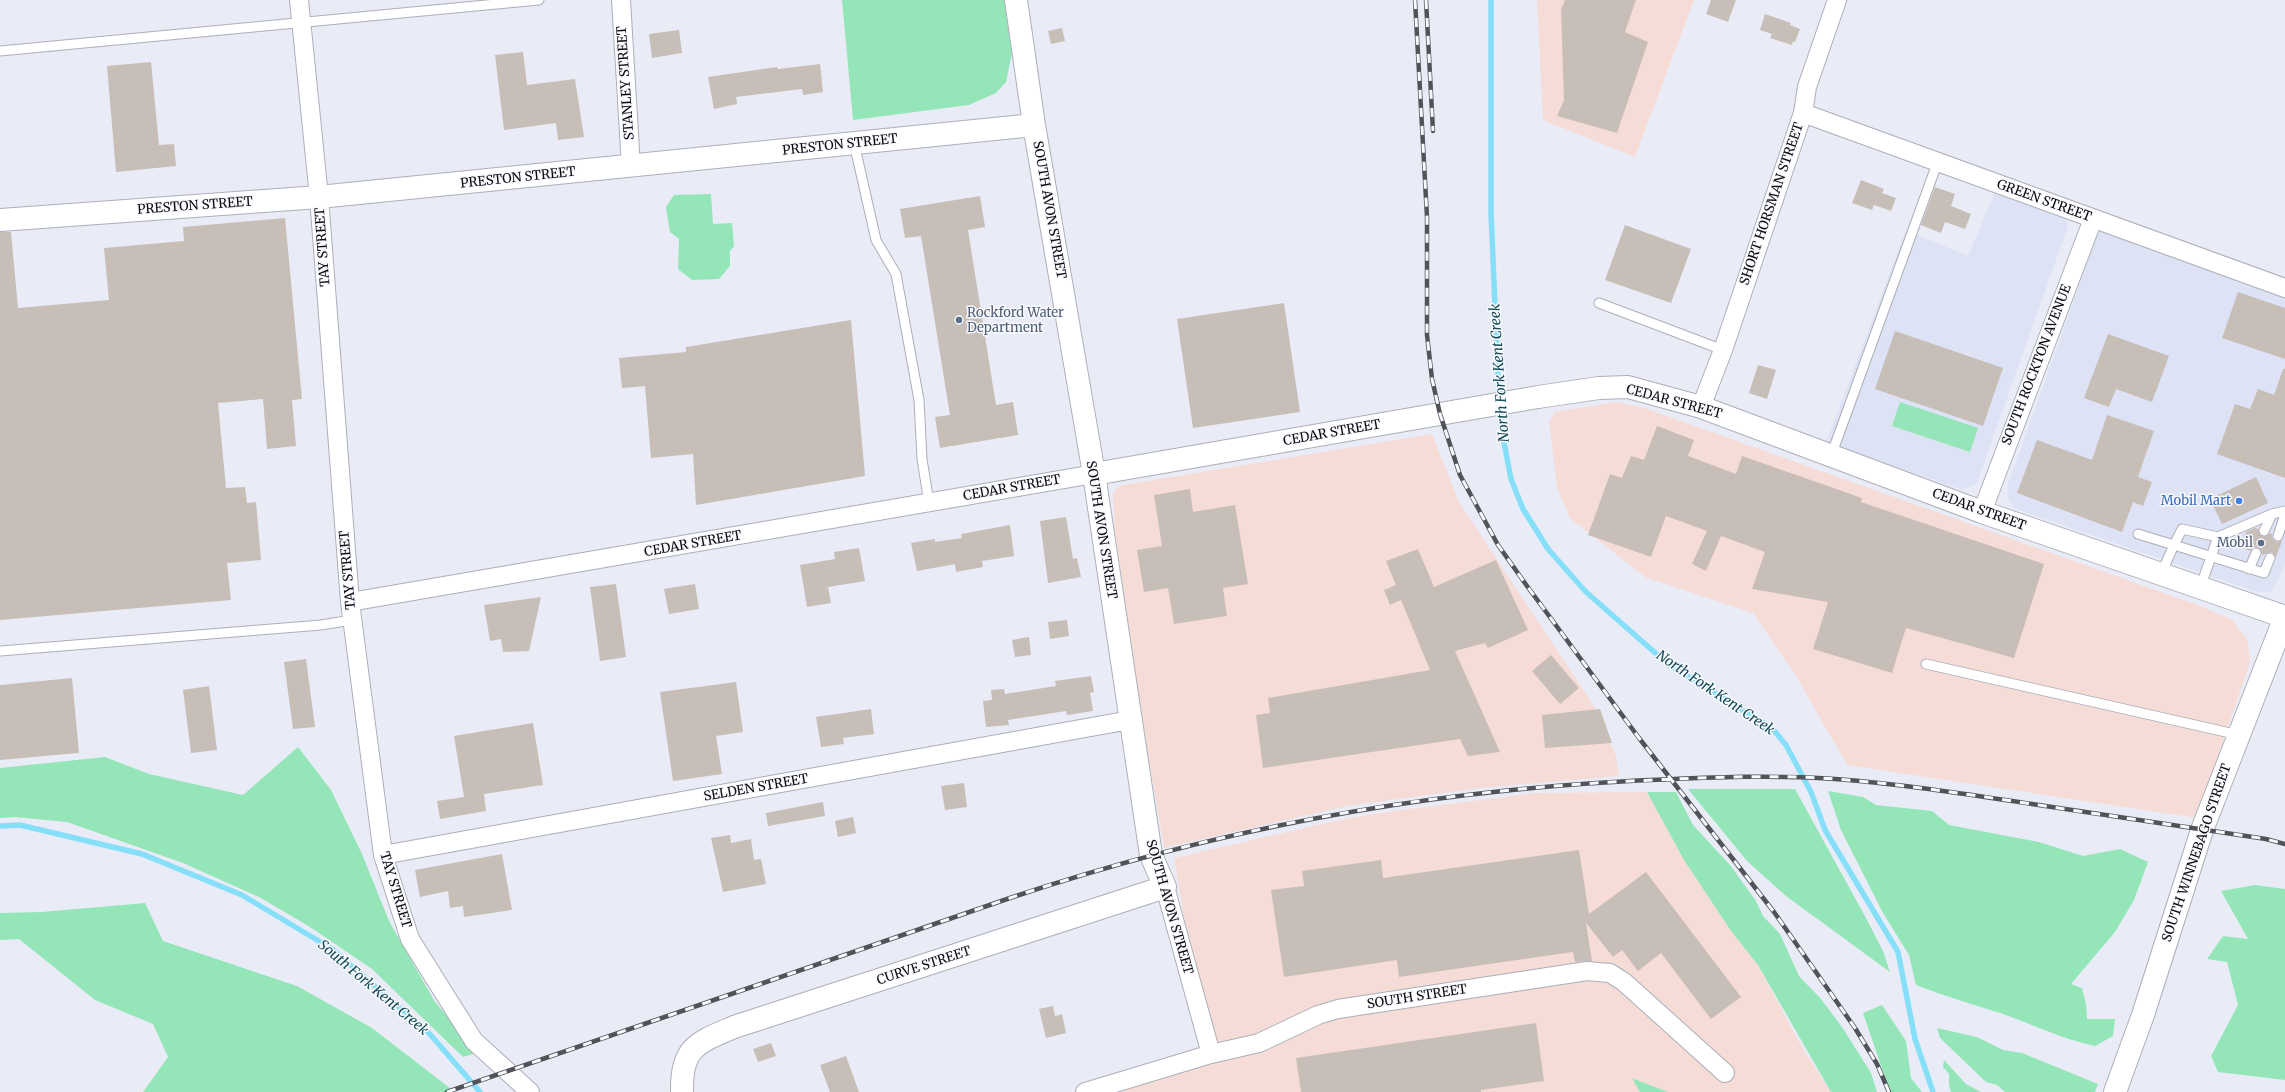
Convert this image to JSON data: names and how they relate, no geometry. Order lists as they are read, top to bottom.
{
  "streets": {
    "street": [
      "STANLEY STREET",
      "PRESTON STREET",
      "GREEN STREET",
      "SHORT HORSMAN STREET",
      "SOUTH AVON STREET",
      "TAY STREET",
      "SOUTH ROCKTON AVENUE",
      "CEDAR STREET",
      "SELDEN STREET",
      "SOUTH WINNEBAGO STREET",
      "CURVE STREET",
      "SOUTH STREET"
    ]
  },
  "crossings": [
    ["STANLEY STREET", "PRESTON STREET"],
    ["PRESTON STREET", "SOUTH AVON STREET"],
    ["PRESTON STREET", "TAY STREET"],
    ["GREEN STREET", "SHORT HORSMAN STREET"],
    ["GREEN STREET", "SOUTH ROCKTON AVENUE"],
    ["SHORT HORSMAN STREET", "CEDAR STREET"],
    ["SOUTH AVON STREET", "CEDAR STREET"],
    ["SOUTH AVON STREET", "SELDEN STREET"],
    ["SOUTH AVON STREET", "CURVE STREET"],
    ["SOUTH AVON STREET", "SOUTH STREET"],
    ["TAY STREET", "CEDAR STREET"],
    ["TAY STREET", "SELDEN STREET"],
    ["SOUTH ROCKTON AVENUE", "CEDAR STREET"],
    ["CEDAR STREET", "SOUTH WINNEBAGO STREET"]
  ],
  "water": ["North Fork Kent Creek", "South Fork Kent Creek"],
  "places": ["Rockford Water Department", "Mobil Mart", "Mobil"]
}
